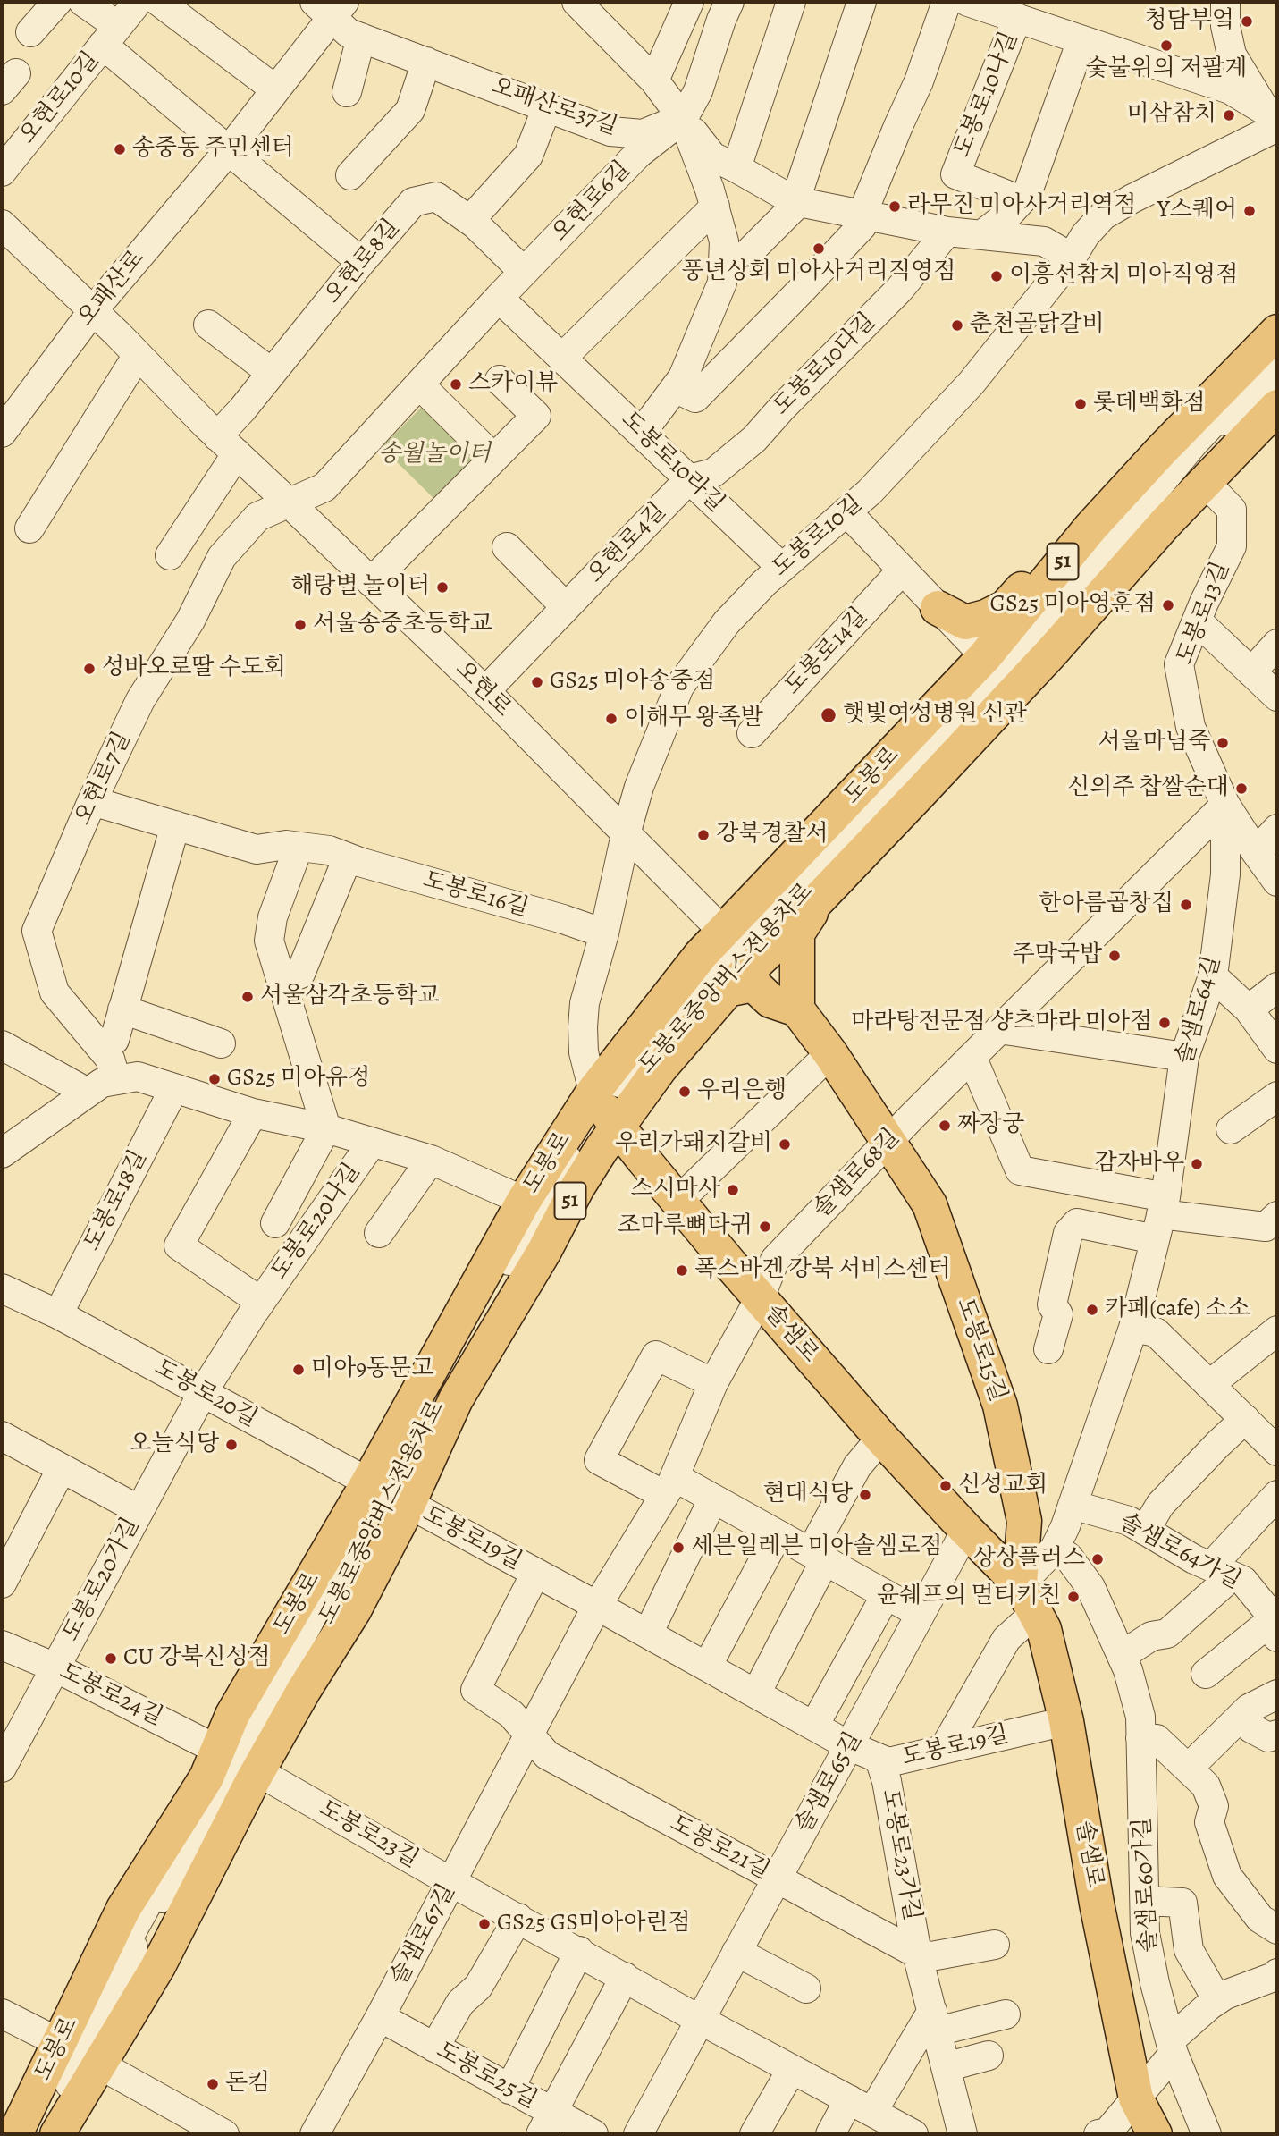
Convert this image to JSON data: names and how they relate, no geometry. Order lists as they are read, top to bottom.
{
  "streets": {
    "main road": [
      "51",
      "도봉로",
      "솔샘로",
      "도봉로15길"
    ],
    "street": [
      "도봉로10나길",
      "오현로10길",
      "오패산로37길",
      "오현로6길",
      "오현로8길",
      "오패산로",
      "도봉로10다길",
      "도봉로10라길",
      "도봉로10길",
      "오현로4길",
      "도봉로13길",
      "도봉로14길",
      "오현로",
      "오현로7길",
      "도봉로16길",
      "도봉로중앙버스전용차로",
      "솔샘로64길",
      "솔샘로68길",
      "도봉로18길",
      "도봉로20나길",
      "도봉로20길",
      "도봉로19길",
      "솔샘로64가길",
      "도봉로20가길",
      "도봉로24길",
      "솔샘로65길",
      "도봉로23길",
      "도봉로21길",
      "도봉로23가길",
      "솔샘로60가길",
      "솔샘로67길",
      "도봉로25길"
    ]
  },
  "crossings": [
    ["도봉로10나길", "도봉로10길"],
    ["오패산로37길", "오현로6길"],
    ["오패산로37길", "오패산로"],
    ["오현로6길", "오현로8길"],
    ["오현로6길", "도봉로10라길"],
    ["오현로6길", "오현로"],
    ["오현로6길", "오현로7길"],
    ["오현로8길", "오현로"],
    ["오패산로", "오현로"],
    ["도봉로10다길", "도봉로10라길"],
    ["도봉로10다길", "오현로4길"],
    ["도봉로10라길", "도봉로10길"],
    ["도봉로10라길", "오현로4길"],
    ["도봉로10길", "오현로"],
    ["도봉로10길", "도봉로"],
    ["도봉로10길", "도봉로16길"],
    ["도봉로10길", "도봉로중앙버스전용차로"],
    ["도봉로10길", "솔샘로"],
    ["오현로4길", "오현로"],
    ["도봉로13길", "도봉로"],
    ["도봉로13길", "솔샘로64길"],
    ["도봉로13길", "솔샘로68길"],
    ["오현로", "도봉로"],
    ["오현로", "오현로7길"],
    ["도봉로", "도봉로중앙버스전용차로"],
    ["도봉로", "솔샘로"],
    ["도봉로", "도봉로20길"],
    ["도봉로", "도봉로19길"],
    ["도봉로", "도봉로24길"],
    ["도봉로", "도봉로23길"],
    ["오현로7길", "도봉로16길"],
    ["도봉로중앙버스전용차로", "솔샘로"],
    ["솔샘로64길", "솔샘로68길"],
    ["솔샘로64길", "솔샘로"],
    ["솔샘로64길", "도봉로15길"],
    ["솔샘로64길", "솔샘로64가길"],
    ["솔샘로64길", "솔샘로60가길"],
    ["솔샘로68길", "솔샘로"],
    ["솔샘로68길", "도봉로15길"],
    ["솔샘로68길", "솔샘로67길"],
    ["도봉로18길", "도봉로20길"],
    ["도봉로20나길", "도봉로20길"],
    ["도봉로20나길", "도봉로20가길"],
    ["솔샘로", "도봉로15길"],
    ["솔샘로", "도봉로19길"],
    ["솔샘로", "솔샘로65길"],
    ["솔샘로", "솔샘로67길"],
    ["도봉로20길", "도봉로19길"],
    ["도봉로20길", "도봉로20가길"],
    ["도봉로19길", "솔샘로65길"],
    ["도봉로19길", "도봉로21길"],
    ["도봉로19길", "도봉로23가길"],
    ["도봉로19길", "솔샘로67길"],
    ["도봉로20가길", "도봉로24길"],
    ["도봉로24길", "도봉로23길"],
    ["솔샘로65길", "도봉로23길"],
    ["솔샘로65길", "도봉로21길"],
    ["도봉로23길", "솔샘로67길"],
    ["도봉로21길", "도봉로23가길"],
    ["도봉로21길", "솔샘로67길"],
    ["솔샘로67길", "도봉로25길"]
  ],
  "parks": ["송월놀이터"],
  "places": [
    "청담부엌",
    "숯불위의 저팔계",
    "미삼참치",
    "송중동 주민센터",
    "라무진 미아사거리역점",
    "Y스퀘어",
    "풍년상회 미아사거리직영점",
    "이흥선참치 미아직영점",
    "춘천골닭갈비",
    "스카이뷰",
    "롯데백화점",
    "해랑별 놀이터",
    "GS25 미아영훈점",
    "서울송중초등학교",
    "성바오로딸 수도회",
    "GS25 미아송중점",
    "햇빛여성병원 신관",
    "이해무 왕족발",
    "서울마님죽",
    "신의주 찹쌀순대",
    "강북경찰서",
    "한아름곱창집",
    "주막국밥",
    "서울삼각초등학교",
    "마라탕전문점 샹츠마라 미아점",
    "GS25 미아유정",
    "우리은행",
    "짜장궁",
    "우리가돼지갈비",
    "감자바우",
    "스시마사",
    "조마루뼈다귀",
    "폭스바겐 강북 서비스센터",
    "카페(cafe) 소소",
    "미아9동문고",
    "오늘식당",
    "신성교회",
    "현대식당",
    "세븐일레븐 미아솔샘로점",
    "상상플러스",
    "윤쉐프의 멀티키친",
    "CU 강북신성점",
    "GS25 GS미아아린점",
    "돈킴"
  ]
}
